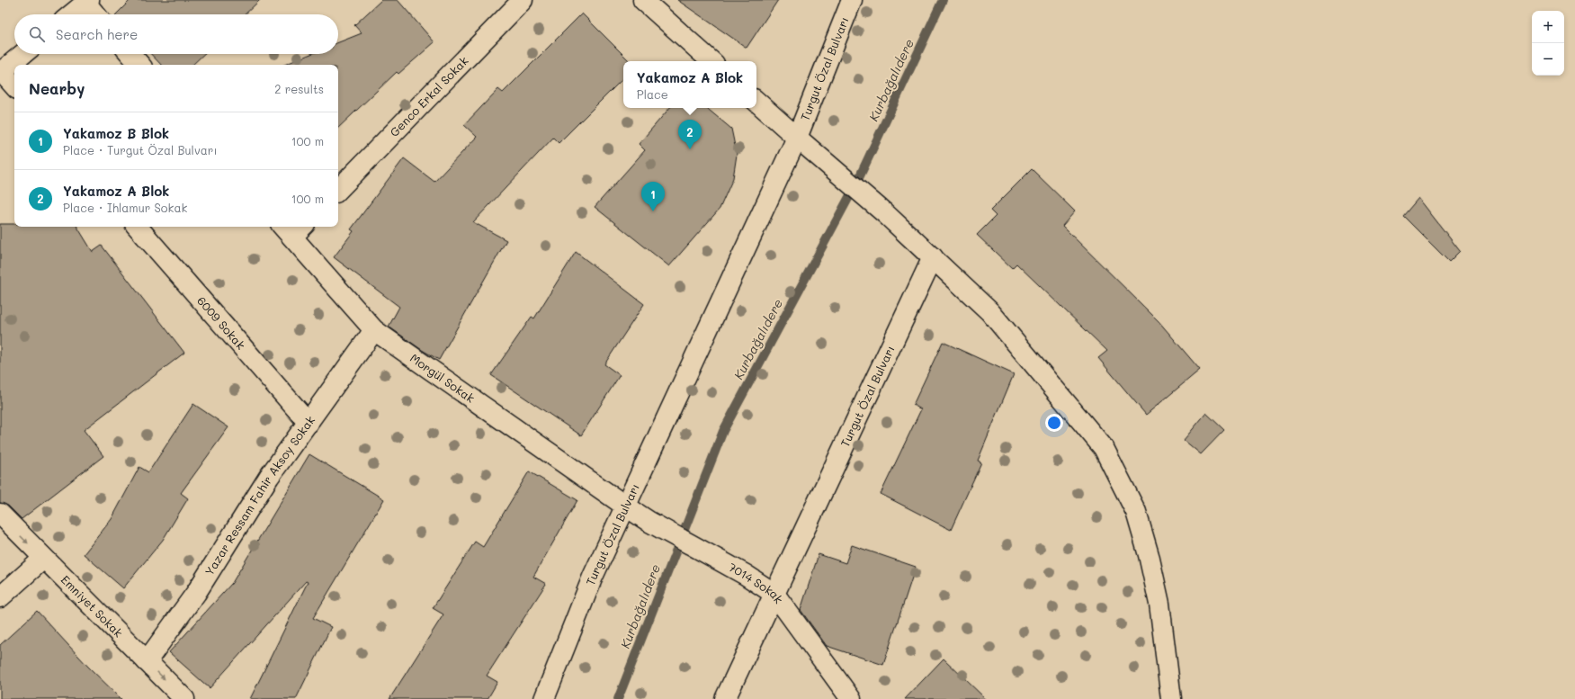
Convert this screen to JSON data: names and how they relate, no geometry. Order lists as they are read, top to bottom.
{
  "streets": {
    "street": [
      "Turgut Özal Bulvarı",
      "Genco Erkal Sokak",
      "6009 Sokak",
      "Morgül Sokak",
      "Yazar Ressam Fahir Aksoy Sokak",
      "7014 Sokak",
      "Emniyet Sokak"
    ]
  },
  "crossings": [
    ["Turgut Özal Bulvarı", "Morgül Sokak"],
    ["Turgut Özal Bulvarı", "7014 Sokak"],
    ["6009 Sokak", "Yazar Ressam Fahir Aksoy Sokak"],
    ["Morgül Sokak", "Yazar Ressam Fahir Aksoy Sokak"],
    ["Morgül Sokak", "7014 Sokak"],
    ["Yazar Ressam Fahir Aksoy Sokak", "Emniyet Sokak"]
  ],
  "one_way": ["Emniyet Sokak"],
  "water": ["Kurbağalıdere"],
  "page": {
    "map_buttons": ["+", "−"],
    "search": "Search here",
    "popup": ["Yakamoz A Blok", "Place"],
    "heading": ["Nearby", "2 results"],
    "list": [
      {
        "mark": "1",
        "name": "Yakamoz B Blok",
        "note": "Place · Turgut Özal Bulvarı",
        "value": "100 m"
      },
      {
        "mark": "2",
        "name": "Yakamoz A Blok",
        "note": "Place · Ihlamur Sokak",
        "value": "100 m"
      }
    ],
    "pins": ["2", "1"]
  }
}
